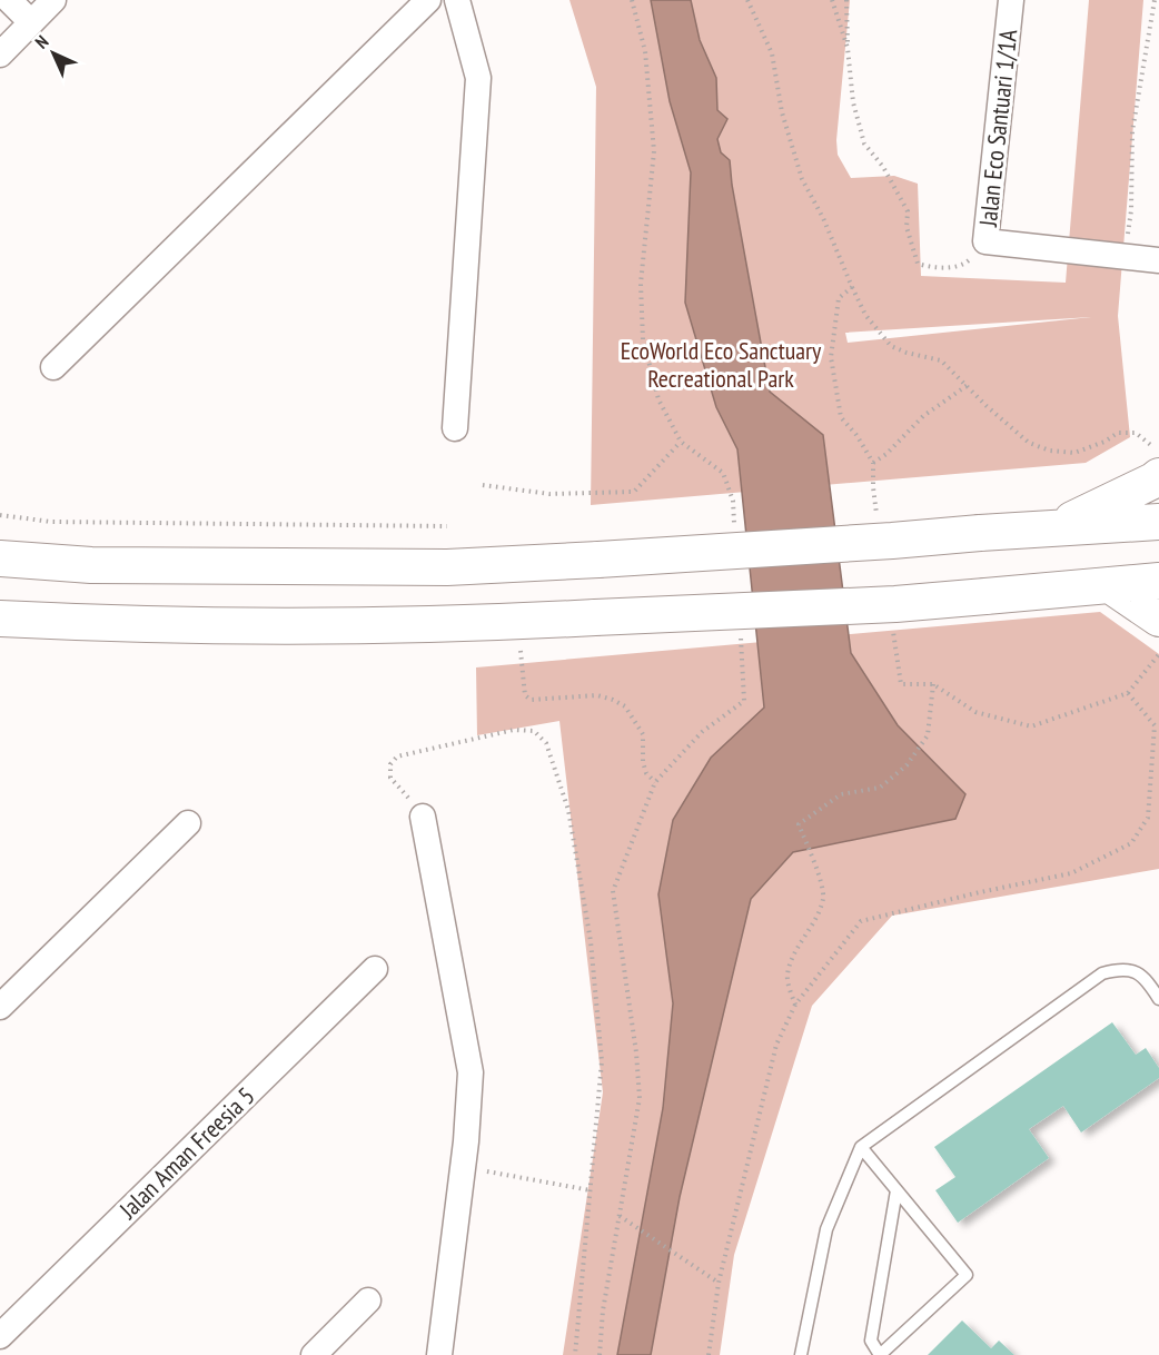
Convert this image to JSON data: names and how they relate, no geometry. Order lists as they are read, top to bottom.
{
  "streets": {
    "street": ["Jalan Eco Santuari 1/1A", "Jalan Aman Freesia 5"]
  },
  "parks": ["EcoWorld Eco Sanctuary Recreational Park"],
  "north": "top left"
}
